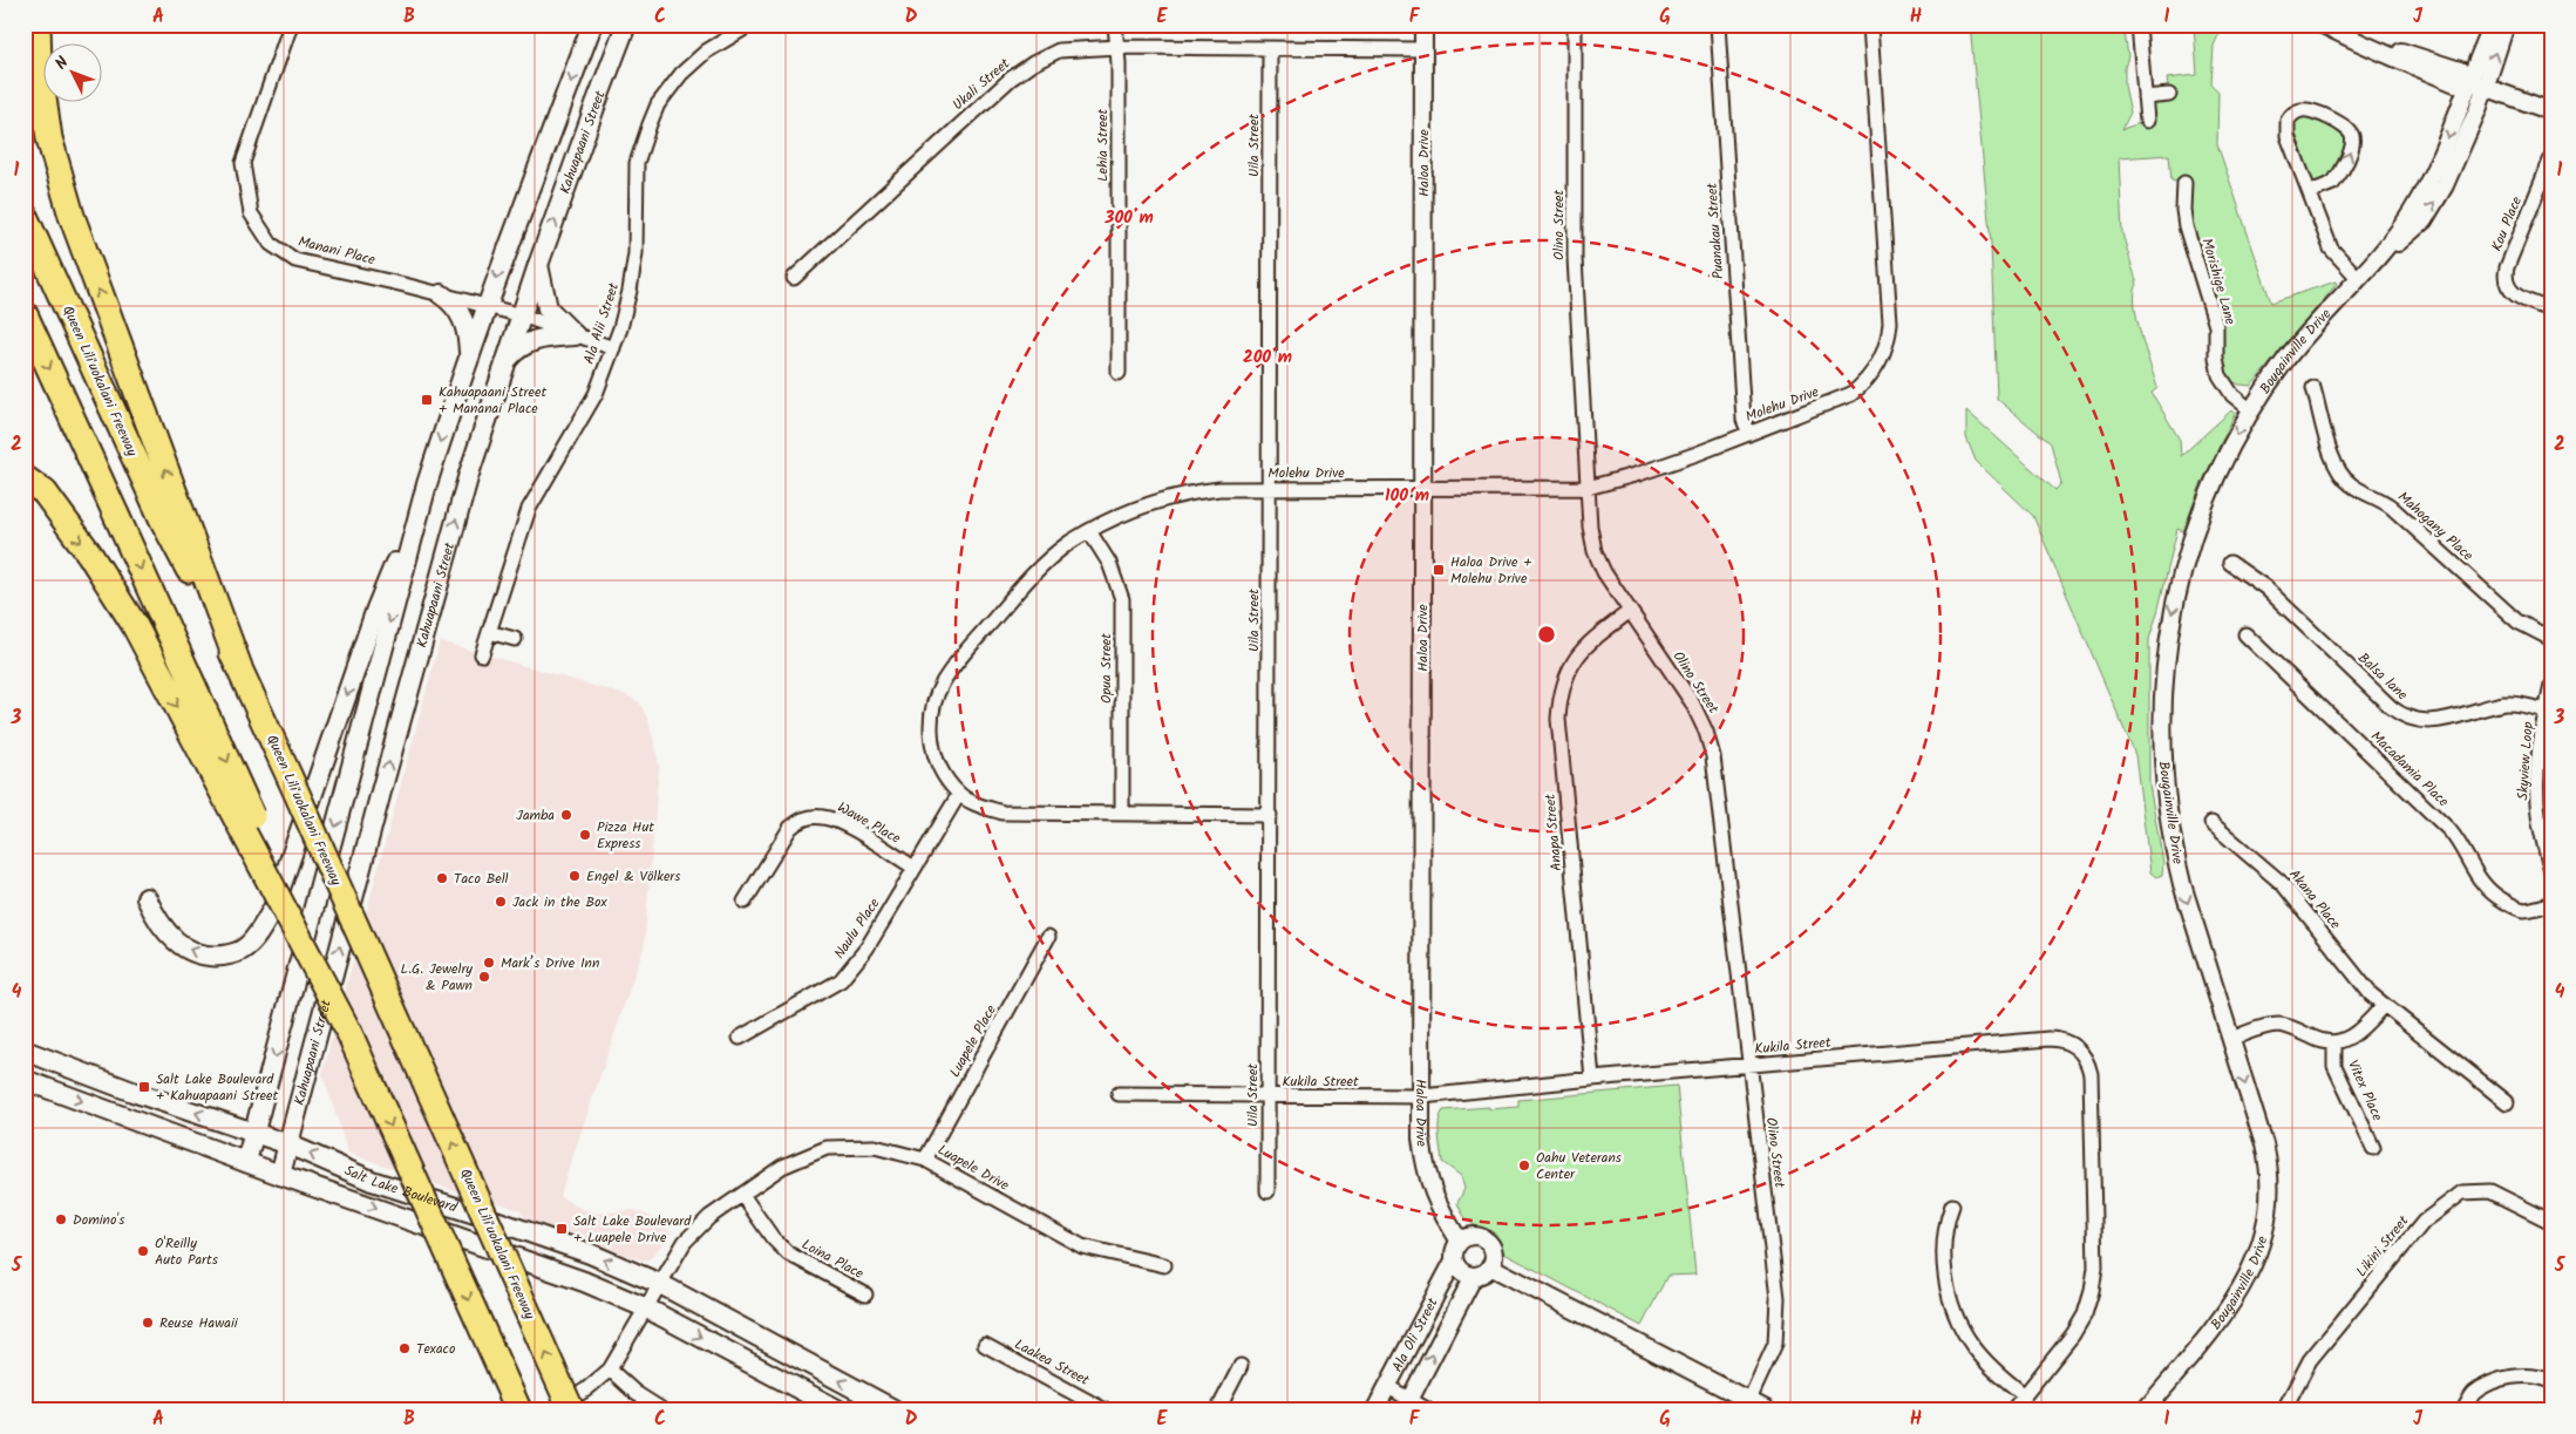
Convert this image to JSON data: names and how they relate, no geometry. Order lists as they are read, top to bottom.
{
  "streets": {
    "highway": ["Queen Liliʻuokalani Freeway"],
    "main road": ["Kahuapaani Street", "Salt Lake Boulevard"],
    "street": [
      "Ukali Street",
      "Lehia Street",
      "Uila Street",
      "Haloa Drive",
      "Kou Place",
      "Olino Street",
      "Puanakau Street",
      "Manani Place",
      "Morishige Lane",
      "Ala Alii Street",
      "Bougainville Drive",
      "Molehu Drive",
      "Mahogany Place",
      "Opua Street",
      "Balsa lane",
      "Skyview Loop",
      "Macadamia Place",
      "Wawe Place",
      "Anapa Street",
      "Akana Place",
      "Naulu Place",
      "Luapele Place",
      "Kukila Street",
      "Vitex Place",
      "Luapele Drive",
      "Likini Street",
      "Loina Place",
      "Ala Oli Street",
      "Laakea Street"
    ]
  },
  "crossings": [
    ["Ukali Street", "Lehia Street"],
    ["Ukali Street", "Uila Street"],
    ["Ukali Street", "Haloa Drive"],
    ["Kahuapaani Street", "Manani Place"],
    ["Kahuapaani Street", "Salt Lake Boulevard"],
    ["Uila Street", "Molehu Drive"],
    ["Uila Street", "Kukila Street"],
    ["Haloa Drive", "Molehu Drive"],
    ["Haloa Drive", "Kukila Street"],
    ["Haloa Drive", "Ala Oli Street"],
    ["Olino Street", "Molehu Drive"],
    ["Olino Street", "Anapa Street"],
    ["Olino Street", "Kukila Street"],
    ["Puanakau Street", "Molehu Drive"],
    ["Manani Place", "Ala Alii Street"],
    ["Morishige Lane", "Bougainville Drive"],
    ["Molehu Drive", "Opua Street"],
    ["Molehu Drive", "Naulu Place"],
    ["Balsa lane", "Skyview Loop"],
    ["Wawe Place", "Naulu Place"],
    ["Anapa Street", "Kukila Street"],
    ["Luapele Place", "Luapele Drive"],
    ["Luapele Drive", "Salt Lake Boulevard"],
    ["Luapele Drive", "Loina Place"]
  ],
  "one_way": ["Bougainville Drive"],
  "places": {
    "transit": [
      "Kahuapaani Street + Mananai Place",
      "Haloa Drive + Molehu Drive",
      "Salt Lake Boulevard + Kahuapaani Street",
      "Salt Lake Boulevard + Luapele Drive"
    ],
    "other": [
      "Jamba",
      "Pizza Hut Express",
      "Engel & Völkers",
      "Taco Bell",
      "Jack in the Box",
      "Mark’s Drive Inn",
      "L.G. Jewelry & Pawn",
      "Oahu Veterans Center",
      "Domino's",
      "O'Reilly Auto Parts",
      "Reuse Hawaii",
      "Texaco"
    ]
  },
  "north": "top left",
  "grid": {
    "columns": [
      "A",
      "B",
      "C",
      "D",
      "E",
      "F",
      "G",
      "H",
      "I",
      "J"
    ],
    "rows": [
      "1",
      "2",
      "3",
      "4",
      "5"
    ]
  },
  "rings": ["300 m", "200 m", "100 m"]
}
